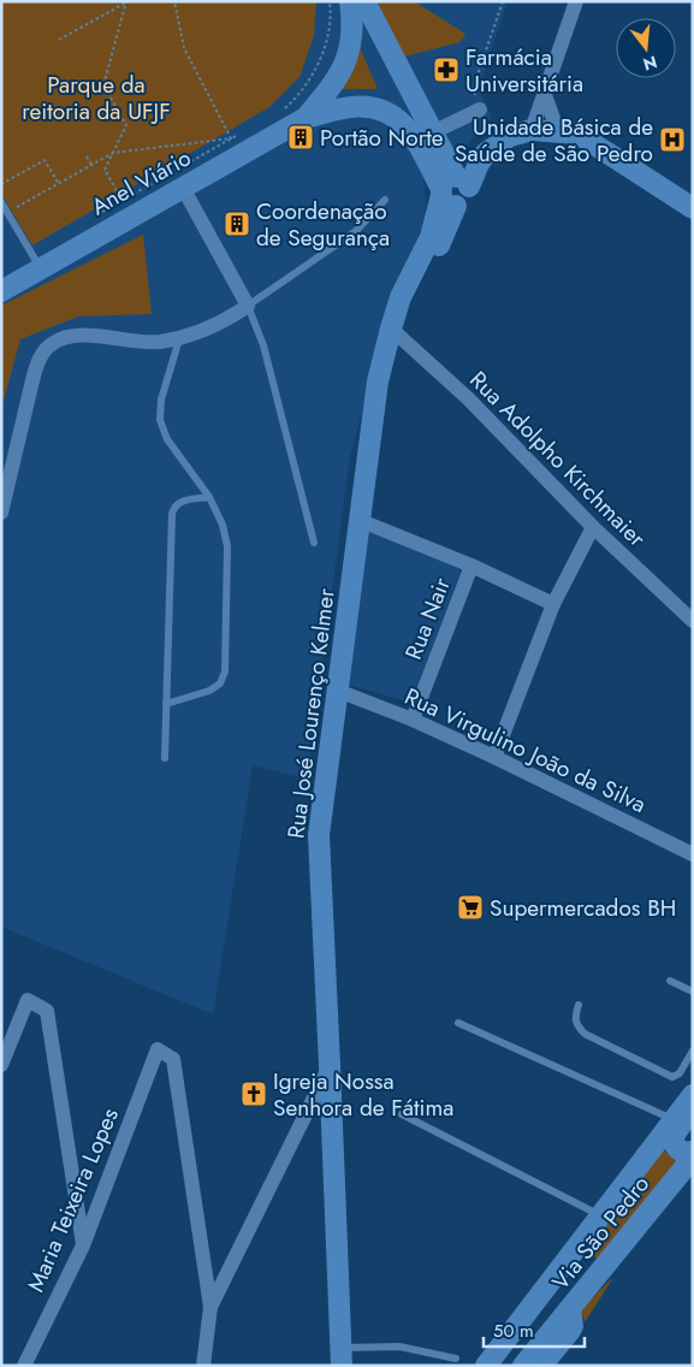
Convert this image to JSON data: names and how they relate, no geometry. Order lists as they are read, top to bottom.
{
  "streets": {
    "main road": ["Anel Viário", "Rua José Lourenço Kelmer", "Via São Pedro"],
    "street": [
      "Rua Adolpho Kirchmaier",
      "Rua Nair",
      "Rua Virgulino João da Silva",
      "Maria Teixeira Lopes"
    ]
  },
  "crossings": [
    ["Anel Viário", "Rua José Lourenço Kelmer"],
    ["Rua Adolpho Kirchmaier", "Rua José Lourenço Kelmer"],
    ["Rua Nair", "Rua Virgulino João da Silva"],
    ["Rua José Lourenço Kelmer", "Rua Virgulino João da Silva"]
  ],
  "parks": ["Parque da reitoria da UFJF"],
  "places": {
    "pharmacy": ["Farmácia Universitária"],
    "building": ["Portão Norte", "Coordenação de Segurança"],
    "hospital": ["Unidade Básica de Saúde de São Pedro"],
    "supermarket": ["Supermercados BH"],
    "church": ["Igreja Nossa Senhora de Fátima"]
  },
  "scale_bar": "50 m",
  "north": "bottom"
}
